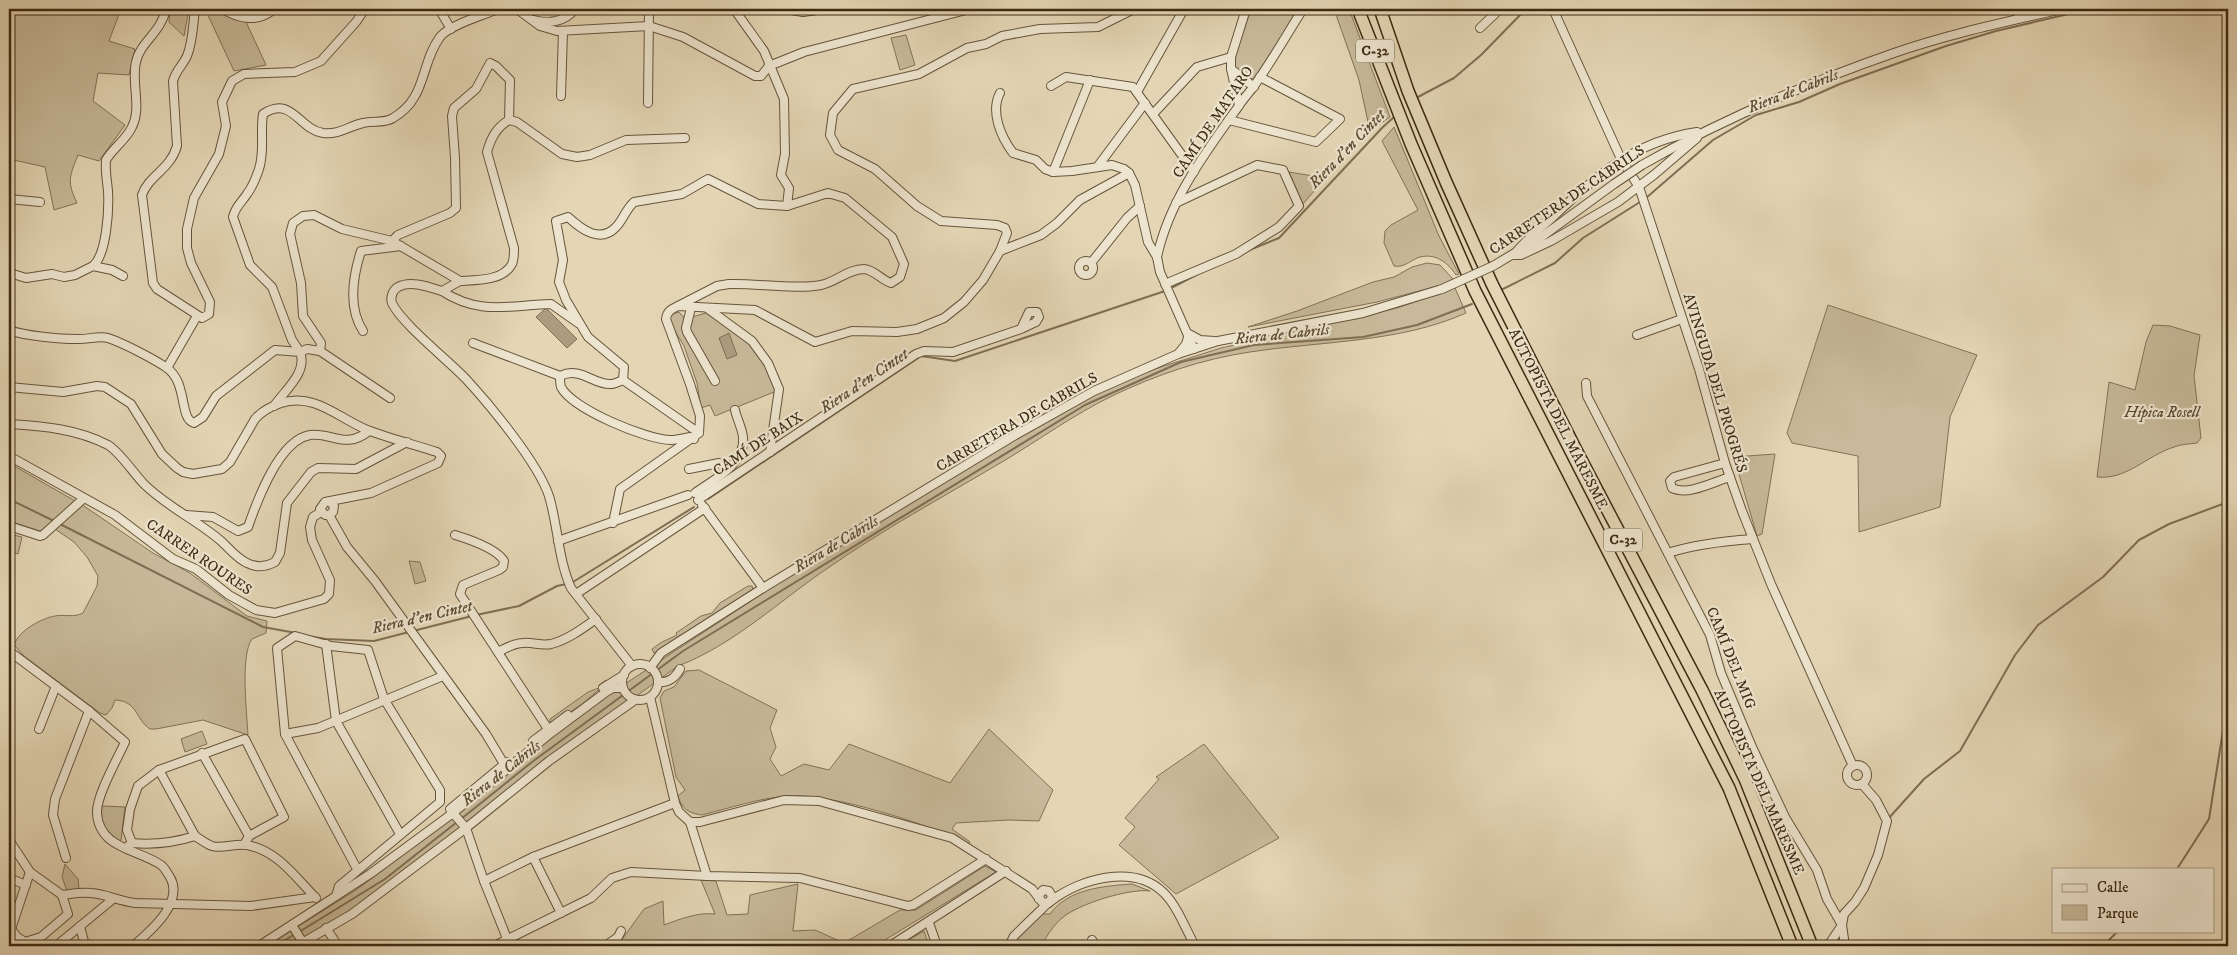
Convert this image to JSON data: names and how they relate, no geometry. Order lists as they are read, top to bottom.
{
  "streets": {
    "highway": ["C-32", "AUTOPISTA DEL MARESME"],
    "street": [
      "CAMÍ DE MATARO",
      "CARRETERA DE CABRILS",
      "AVINGUDA DEL PROGRÉS",
      "CAMÍ DE BAIX",
      "CARRER ROURES",
      "CAMÍ DEL MIG"
    ]
  },
  "water": ["Riera de Cabrils", "Riera d'en Cintet"],
  "parks": ["Hípica Rosell"],
  "legend": ["Calle", "Parque"]
}
